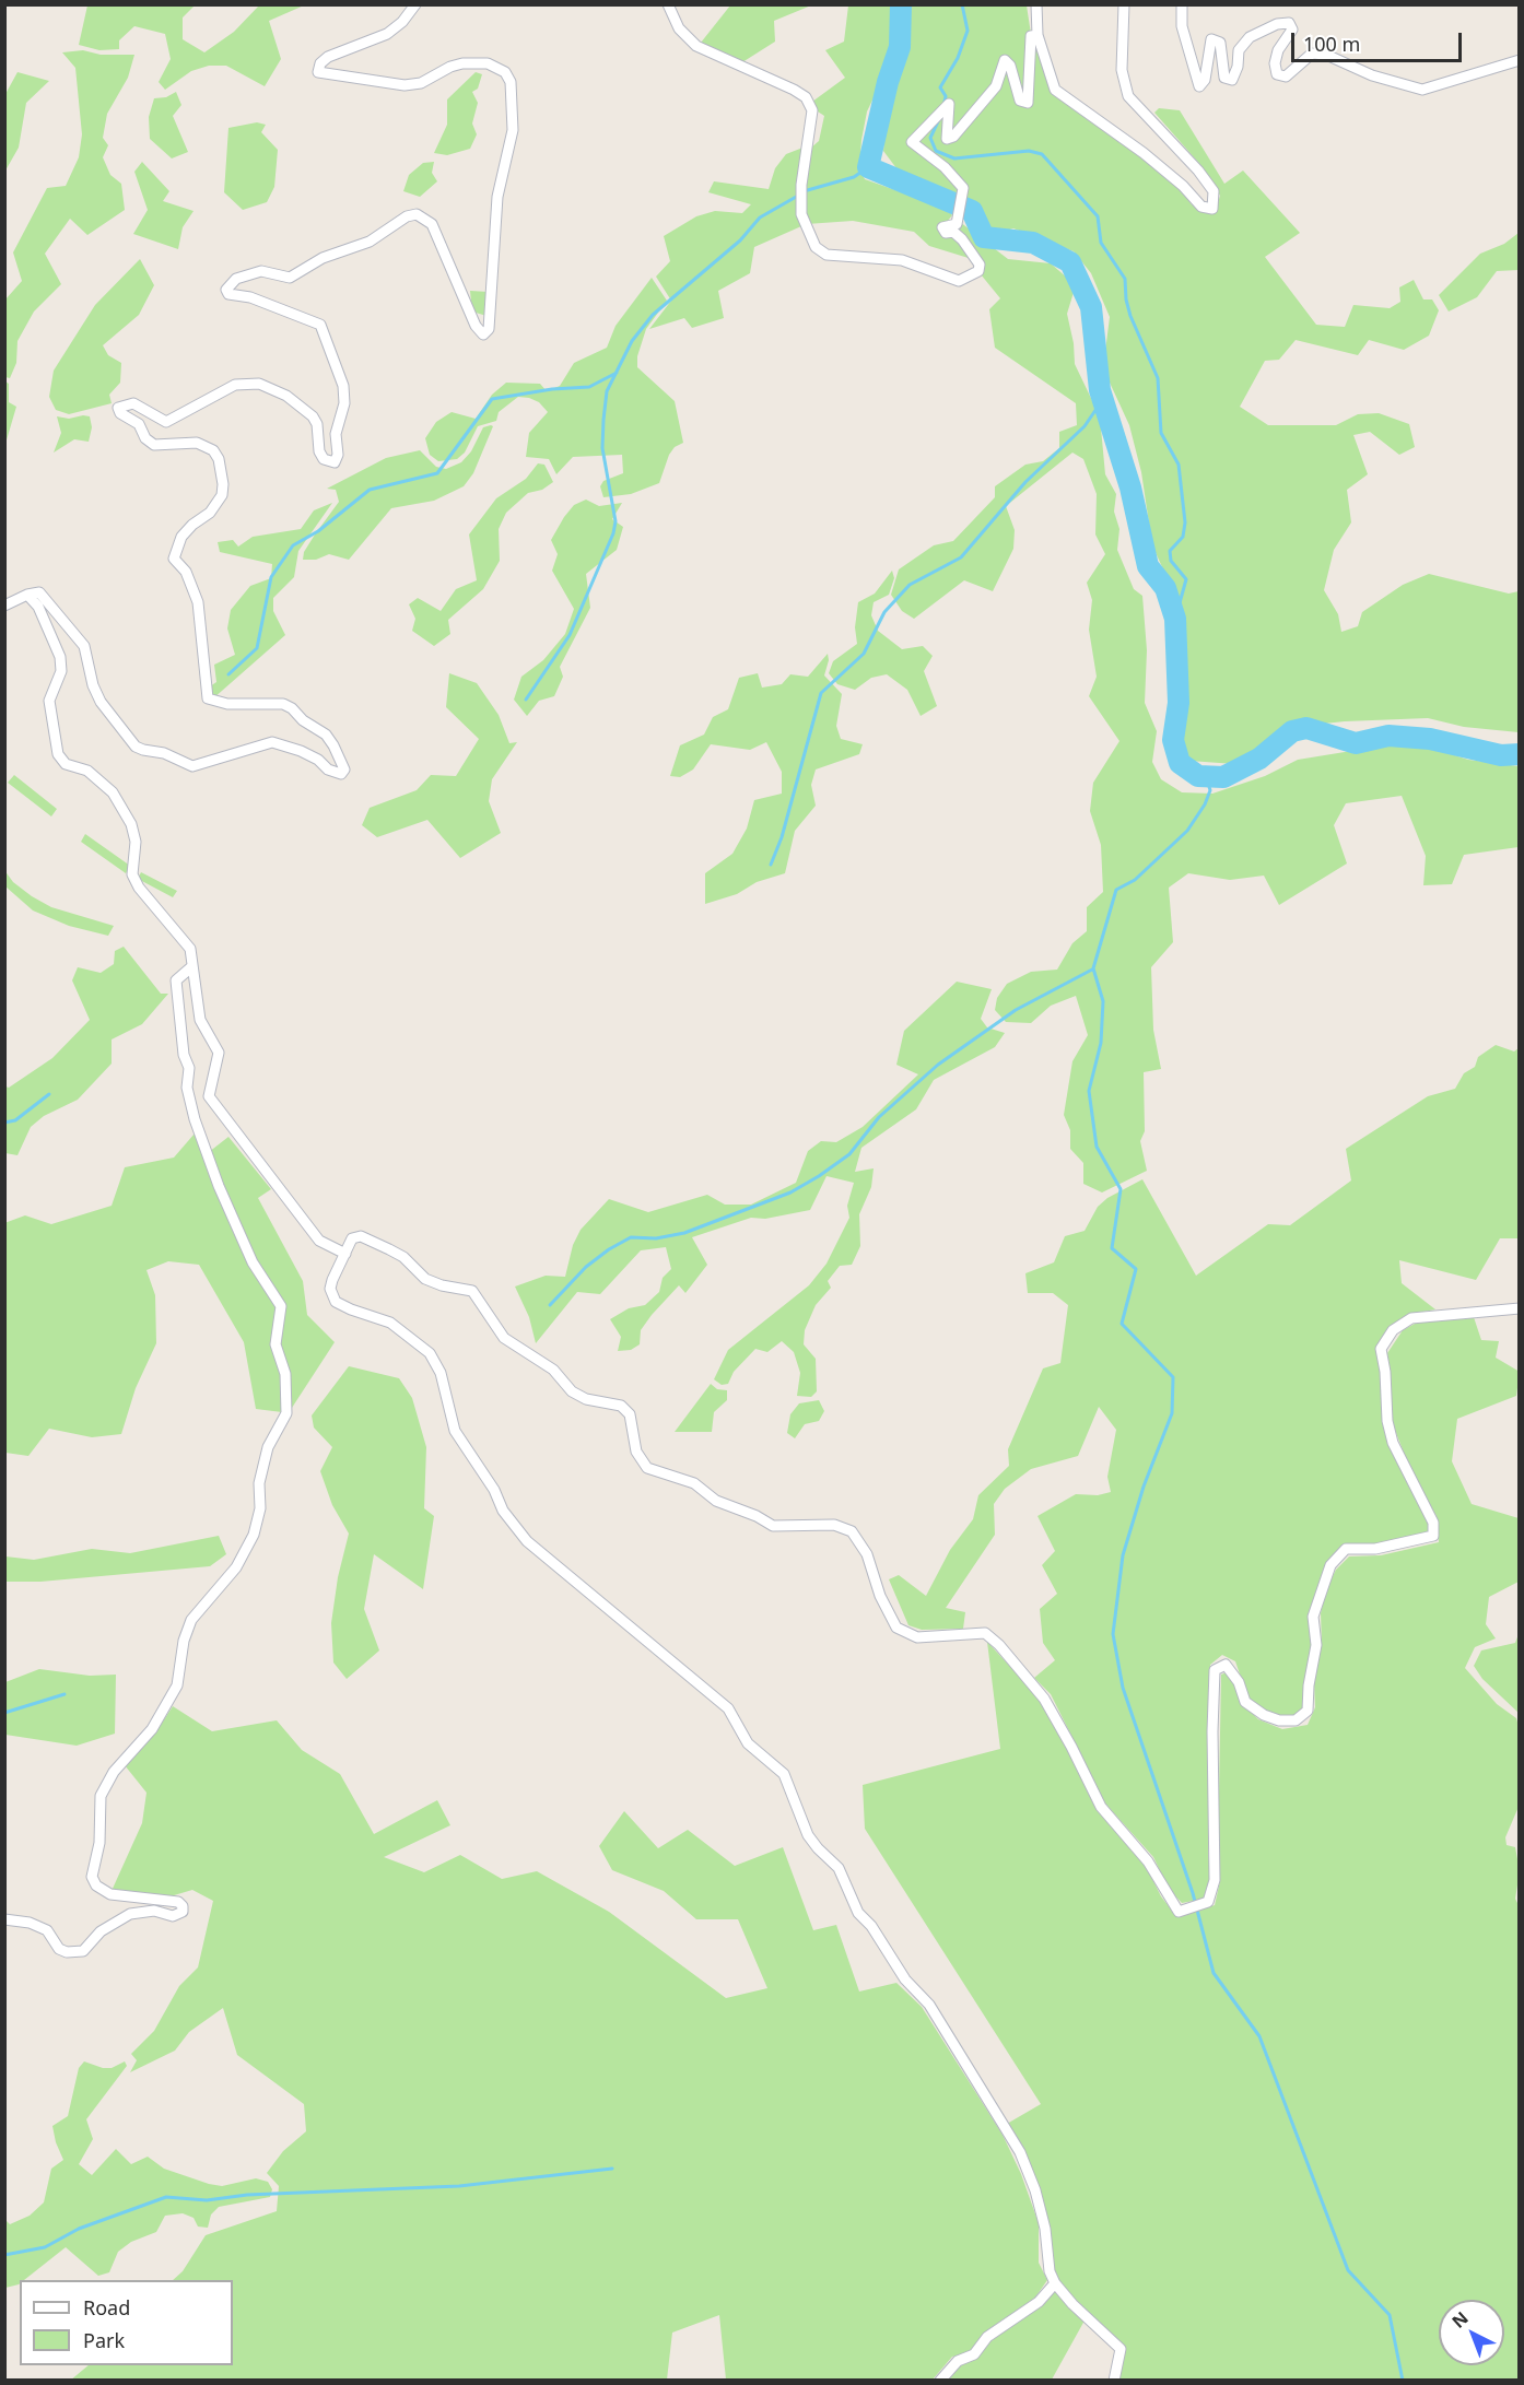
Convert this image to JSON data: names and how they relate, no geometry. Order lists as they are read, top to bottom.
{
  "legend": ["Road", "Park"],
  "scale_bar": "100 m",
  "north": "top left"
}
